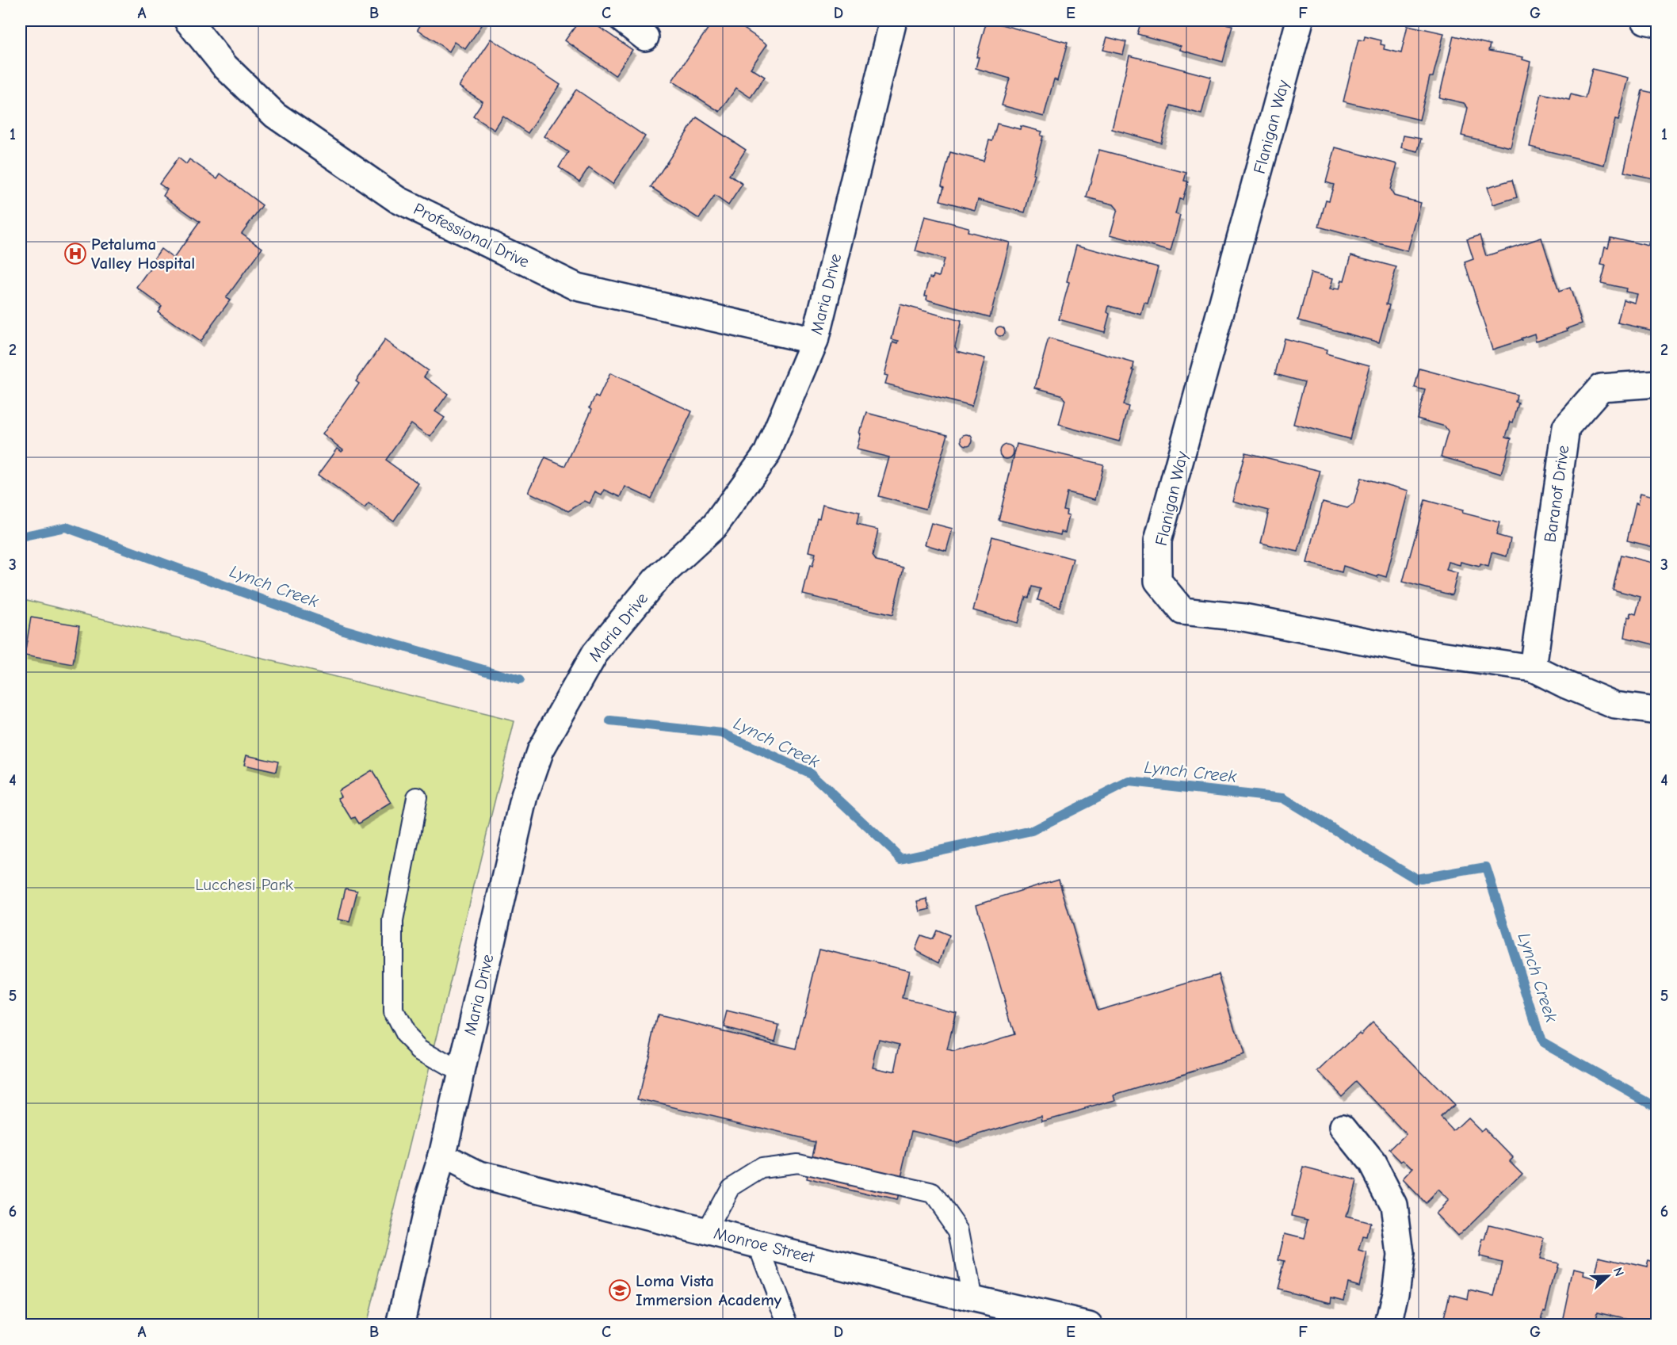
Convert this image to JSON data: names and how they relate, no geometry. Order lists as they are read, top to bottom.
{
  "streets": {
    "street": [
      "Flanigan Way",
      "Professional Drive",
      "Maria Drive",
      "Baranof Drive",
      "Monroe Street"
    ]
  },
  "crossings": [
    ["Flanigan Way", "Baranof Drive"],
    ["Professional Drive", "Maria Drive"],
    ["Maria Drive", "Monroe Street"]
  ],
  "water": ["Lynch Creek"],
  "parks": ["Lucchesi Park"],
  "places": {
    "hospital": ["Petaluma Valley Hospital"],
    "school or university": ["Loma Vista Immersion Academy"]
  },
  "north": "right",
  "grid": {
    "columns": [
      "A",
      "B",
      "C",
      "D",
      "E",
      "F",
      "G"
    ],
    "rows": [
      "1",
      "2",
      "3",
      "4",
      "5",
      "6"
    ]
  }
}
